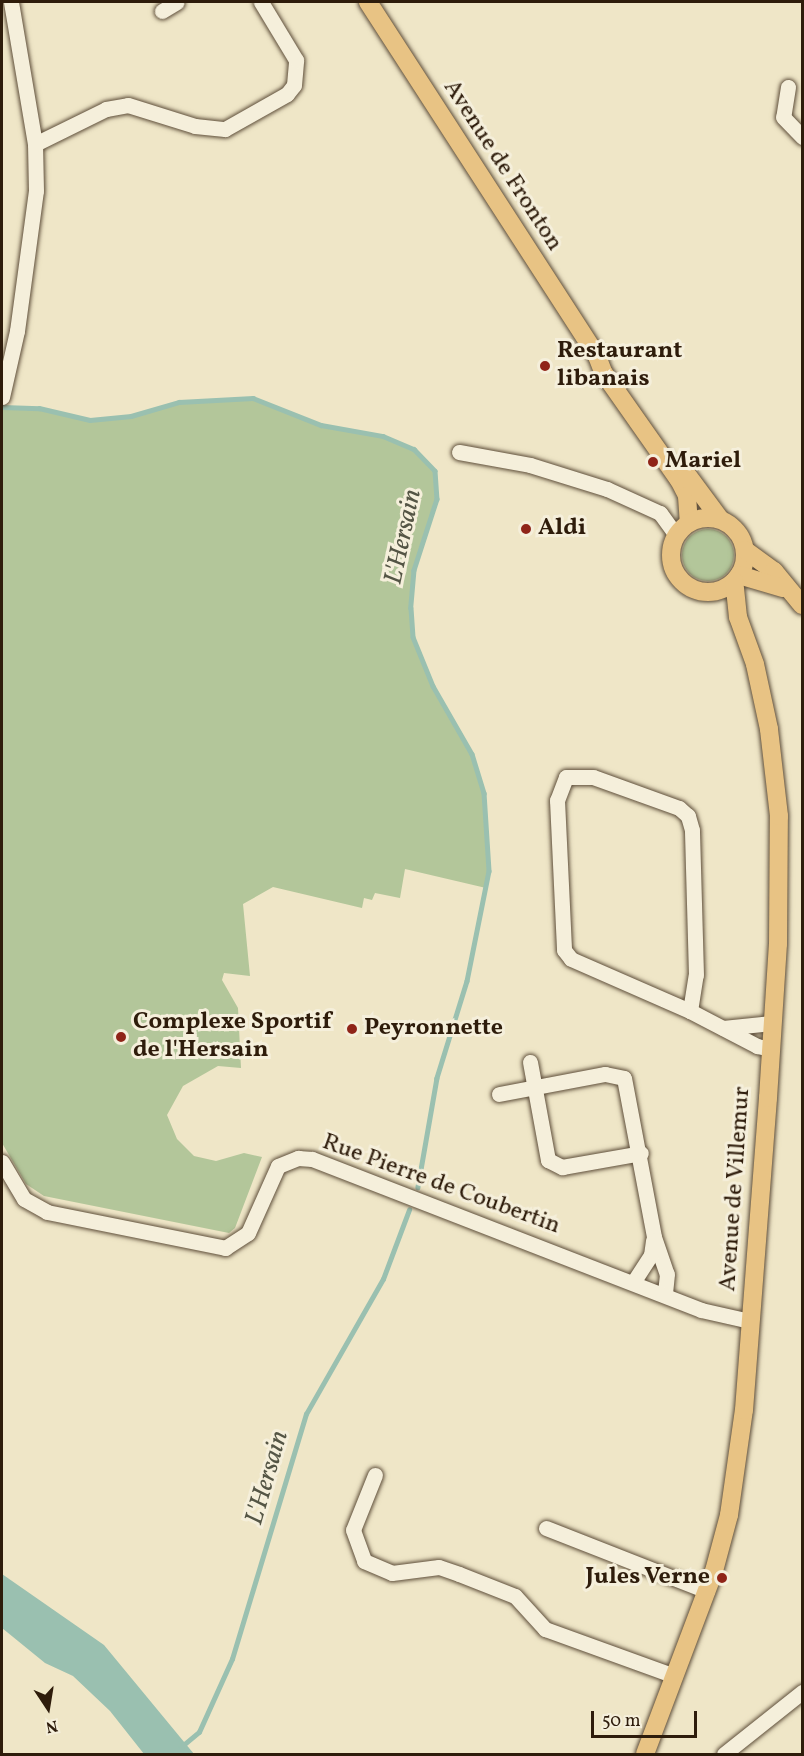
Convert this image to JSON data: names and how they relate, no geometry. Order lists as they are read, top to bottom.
{
  "streets": {
    "main road": ["Avenue de Fronton", "Avenue de Villemur"],
    "street": ["Rue Pierre de Coubertin"]
  },
  "crossings": [
    ["Avenue de Fronton", "Avenue de Villemur"],
    ["Rue Pierre de Coubertin", "Avenue de Villemur"]
  ],
  "water": ["L'Hersain"],
  "places": [
    "Restaurant libanais",
    "Mariel",
    "Aldi",
    "Peyronnette",
    "Complexe Sportif de l'Hersain",
    "Jules Verne"
  ],
  "scale_bar": "50 m",
  "north": "bottom"
}
